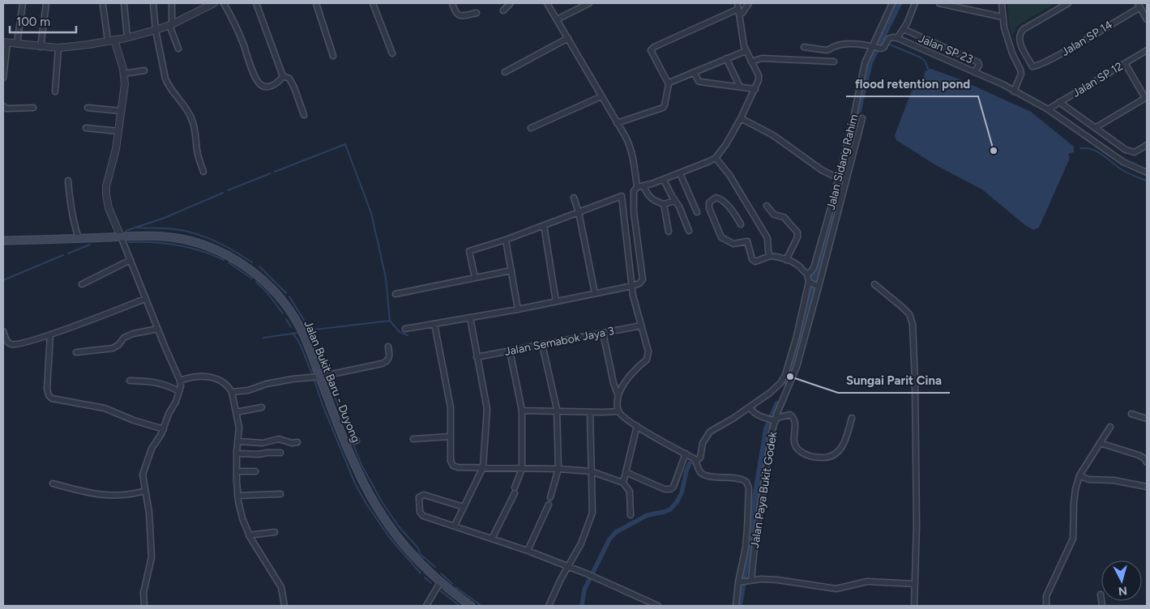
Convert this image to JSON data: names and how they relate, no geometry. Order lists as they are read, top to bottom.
{
  "streets": {
    "main road": ["Jalan Bukit Baru - Duyong"],
    "street": [
      "Jalan SP 14",
      "Jalan SP 23",
      "Jalan SP 12",
      "Jalan Sidang Rahim",
      "Jalan Semabok Jaya 3",
      "Jalan Paya Bukit Godek"
    ]
  },
  "places": ["flood retention pond", "Sungai Parit Cina"],
  "scale_bar": "100 m",
  "north": "bottom"
}
